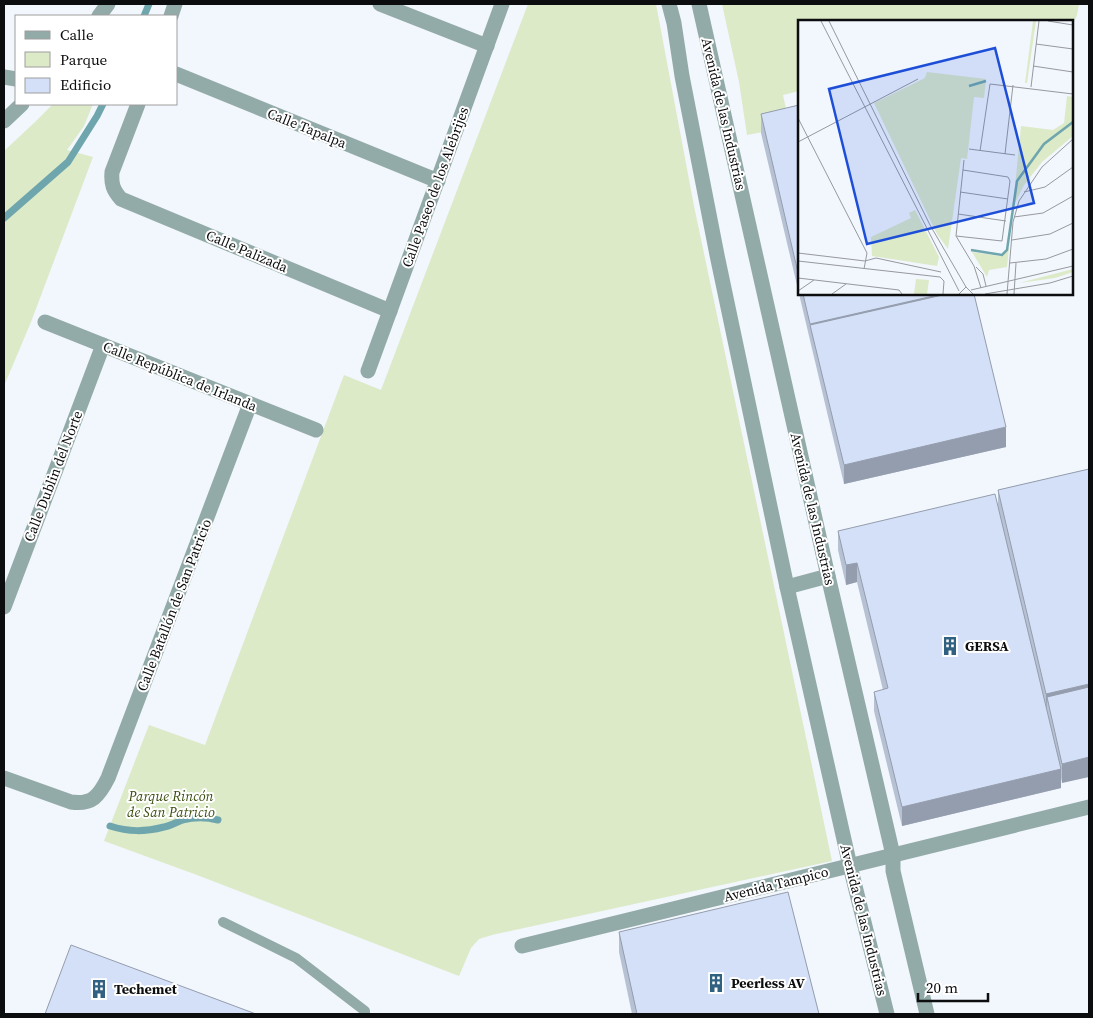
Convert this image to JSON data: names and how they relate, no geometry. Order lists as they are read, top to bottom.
{
  "streets": {
    "street": [
      "Avenida de las Industrias",
      "Calle Tapalpa",
      "Calle Paseo de los Alebrijes",
      "Calle Palizada",
      "Calle República de Irlanda",
      "Calle Dublin del Norte",
      "Calle Batallón de San Patricio",
      "Avenida Tampico"
    ]
  },
  "crossings": [
    ["Avenida de las Industrias", "Avenida Tampico"],
    ["Calle Tapalpa", "Calle Paseo de los Alebrijes"],
    ["Calle Paseo de los Alebrijes", "Calle Palizada"],
    ["Calle República de Irlanda", "Calle Dublin del Norte"],
    ["Calle República de Irlanda", "Calle Batallón de San Patricio"]
  ],
  "parks": ["Parque Rincón de San Patricio"],
  "places": {
    "building": ["GERSA", "Peerless AV", "Techemet"]
  },
  "legend": ["Calle", "Parque", "Edificio"],
  "scale_bar": "20 m"
}
